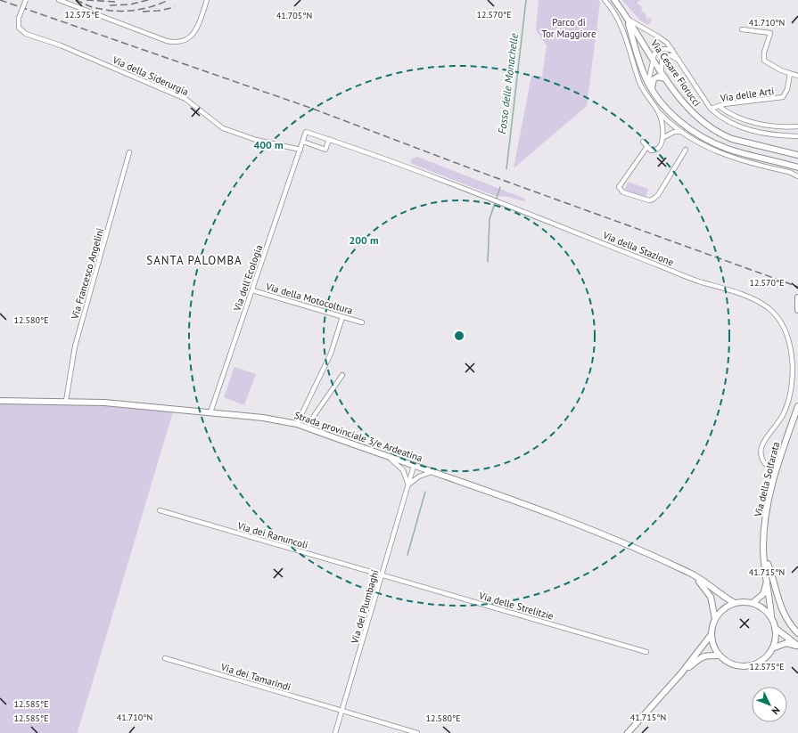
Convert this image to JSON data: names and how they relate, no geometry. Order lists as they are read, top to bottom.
{
  "streets": {
    "main road": ["Via Cesare Fiorucci", "Strada provinciale 3/e Ardeatina", "Via della Solfarata"],
    "street": [
      "Via della Siderurgia",
      "Via delle Arti",
      "Via della Stazione",
      "Via Francesco Angelini",
      "Via dell'Ecologia",
      "Via della Motocoltura",
      "Via dei Ranuncoli",
      "Via delle Strelitzie",
      "Via dei Plumbaghi",
      "Via dei Tamarindi"
    ]
  },
  "crossings": [
    ["Via Cesare Fiorucci", "Via delle Arti"],
    ["Via della Siderurgia", "Via dell'Ecologia"],
    ["Via della Stazione", "Via della Solfarata"],
    ["Via Francesco Angelini", "Strada provinciale 3/e Ardeatina"],
    ["Via dell'Ecologia", "Via della Motocoltura"],
    ["Via dell'Ecologia", "Strada provinciale 3/e Ardeatina"],
    ["Strada provinciale 3/e Ardeatina", "Via della Solfarata"],
    ["Strada provinciale 3/e Ardeatina", "Via dei Plumbaghi"],
    ["Via dei Ranuncoli", "Via delle Strelitzie"],
    ["Via dei Ranuncoli", "Via dei Plumbaghi"],
    ["Via delle Strelitzie", "Via dei Plumbaghi"],
    ["Via dei Plumbaghi", "Via dei Tamarindi"]
  ],
  "districts": ["SANTA PALOMBA"],
  "water": ["Fosso delle Monachelle"],
  "parks": ["Parco di Tor Maggiore"],
  "north": "bottom right",
  "coordinates": [
    "12.570°E",
    "12.575°E",
    "41.705°N",
    "41.710°N",
    "12.580°E",
    "41.715°N",
    "12.585°E"
  ],
  "rings": ["400 m", "200 m"]
}
